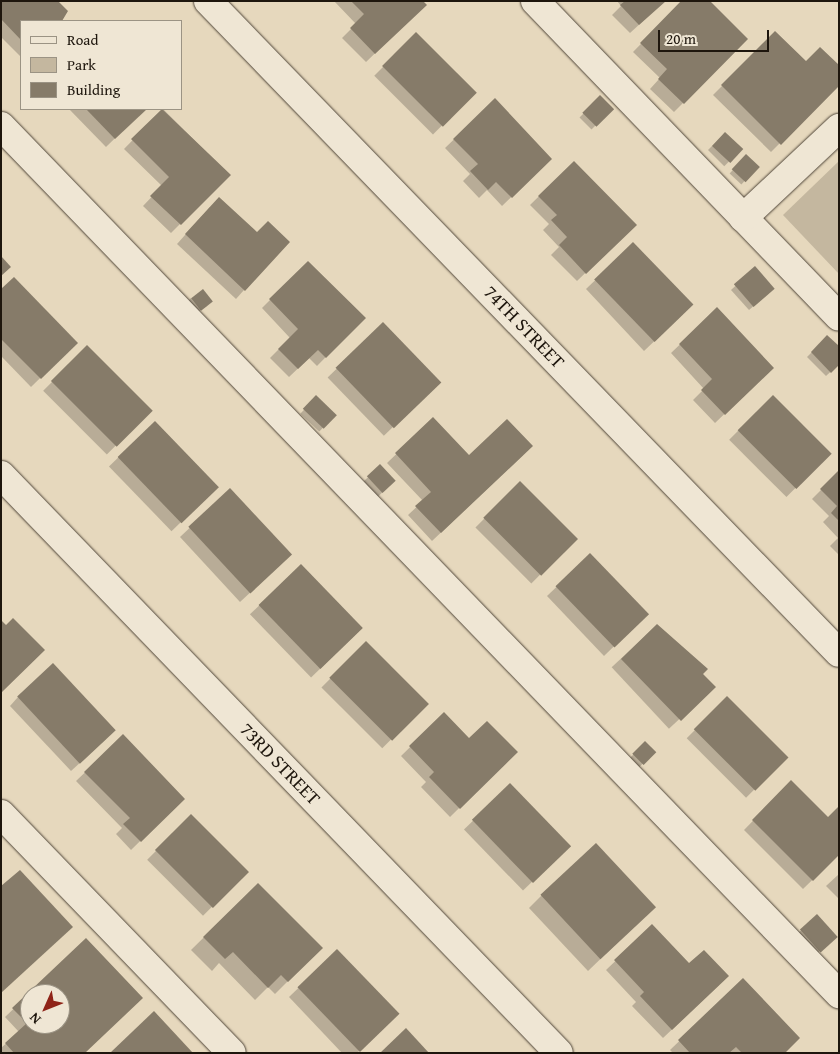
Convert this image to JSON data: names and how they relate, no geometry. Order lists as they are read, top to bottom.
{
  "streets": {
    "street": ["74TH STREET", "73RD STREET"]
  },
  "legend": ["Road", "Park", "Building"],
  "scale_bar": "20 m",
  "north": "bottom left"
}
